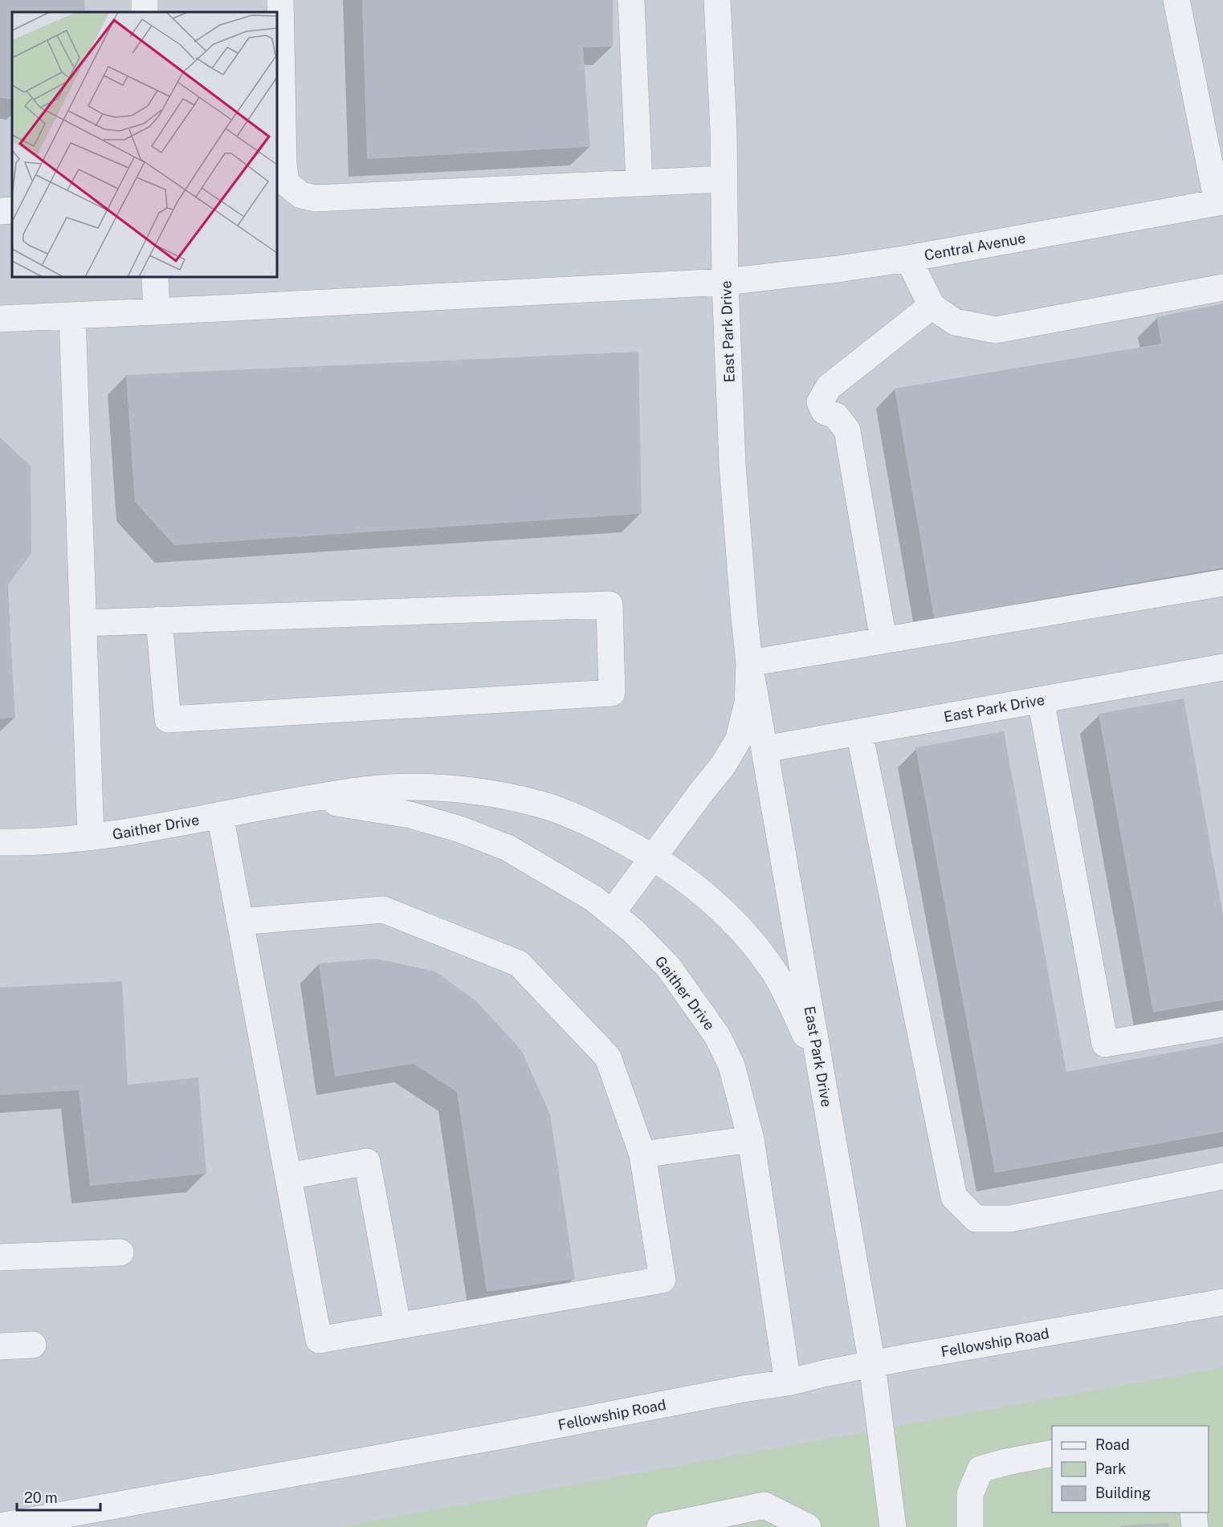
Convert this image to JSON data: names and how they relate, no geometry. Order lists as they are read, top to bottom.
{
  "streets": {
    "street": [
      "Central Avenue",
      "East Park Drive",
      "Gaither Drive",
      "Fellowship Road"
    ]
  },
  "crossings": [
    ["Central Avenue", "East Park Drive"],
    ["East Park Drive", "Gaither Drive"],
    ["East Park Drive", "Fellowship Road"],
    ["Gaither Drive", "Fellowship Road"]
  ],
  "legend": ["Road", "Park", "Building"],
  "scale_bar": "20 m"
}
